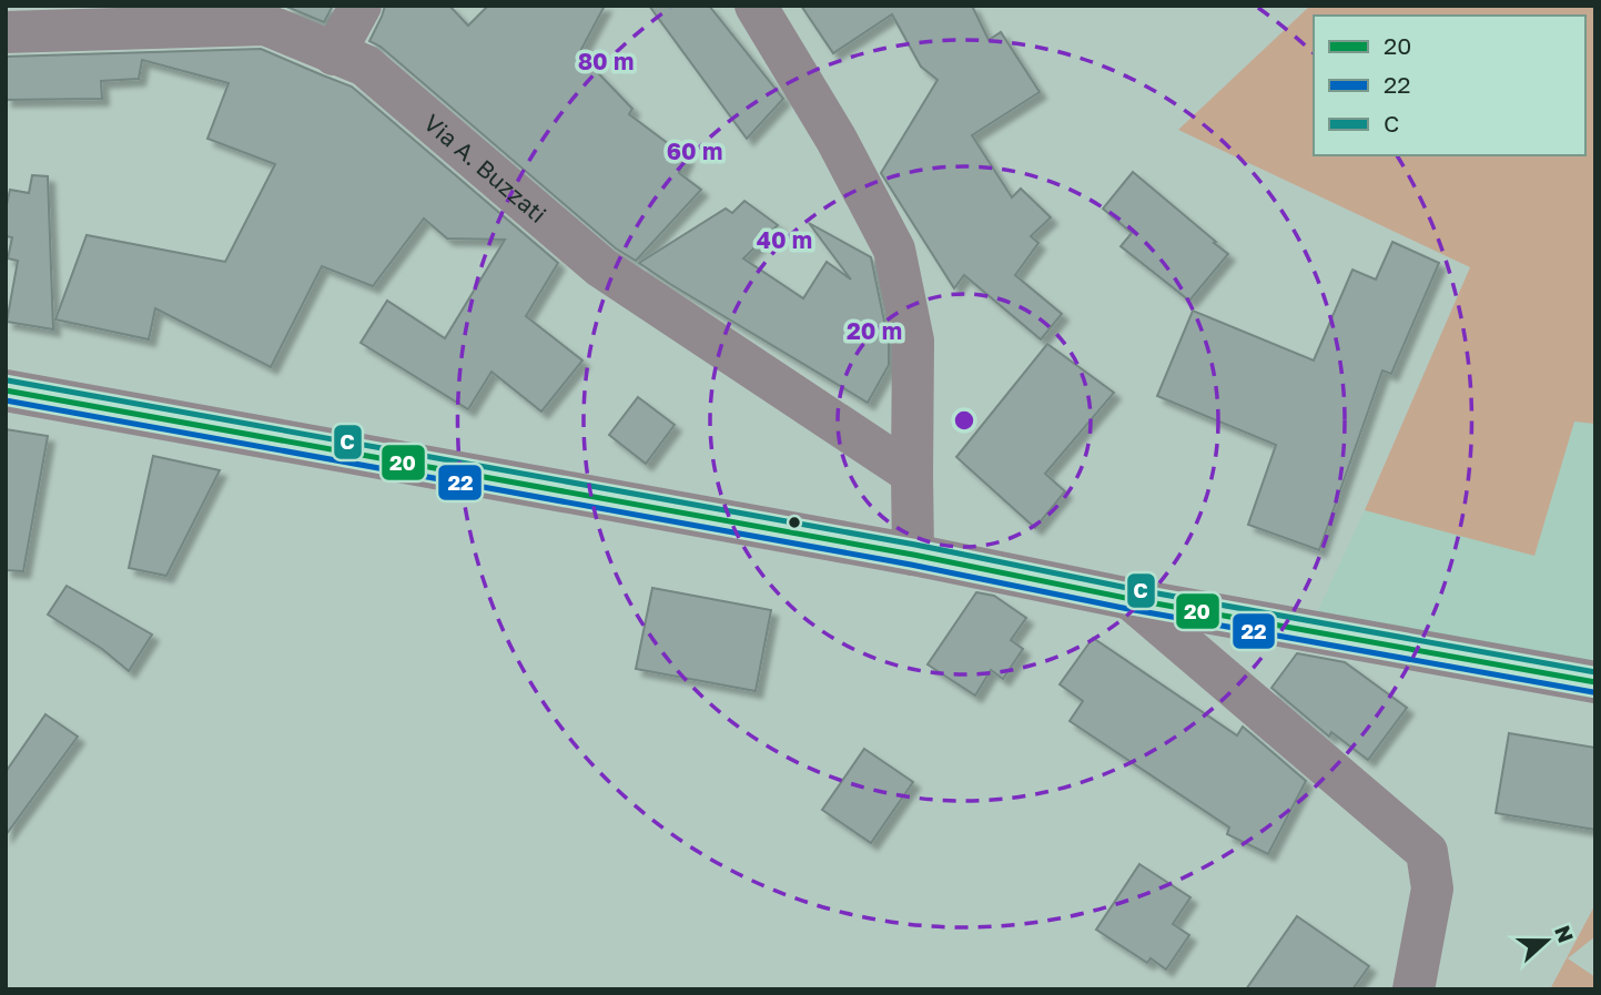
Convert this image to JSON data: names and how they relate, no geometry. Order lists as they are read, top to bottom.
{
  "streets": {
    "street": ["Via A. Buzzati"]
  },
  "lines": ["transit line C", "transit line 20", "transit line 22"],
  "legend": ["20", "22", "C"],
  "north": "right",
  "rings": [
    "80 m",
    "60 m",
    "40 m",
    "20 m"
  ]
}
